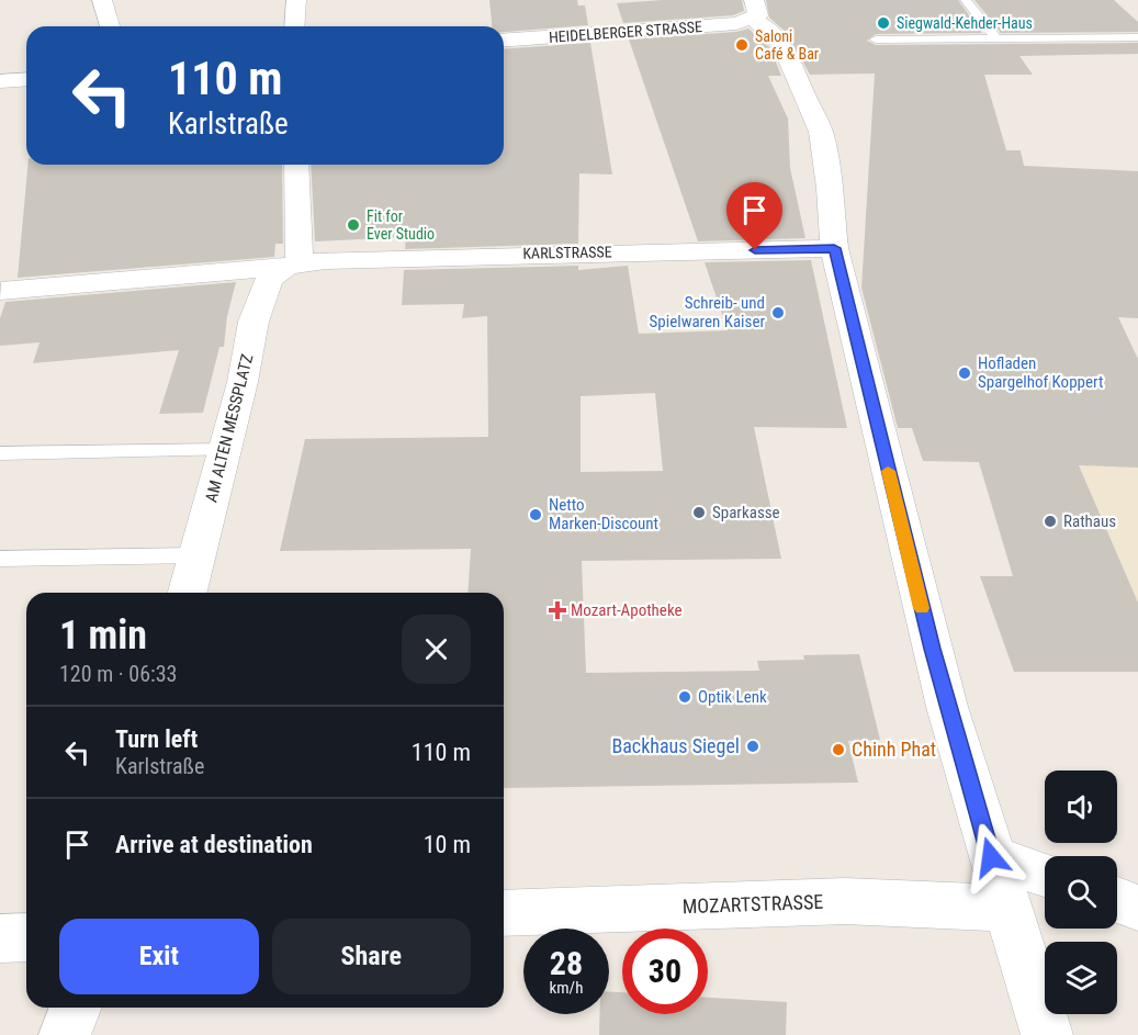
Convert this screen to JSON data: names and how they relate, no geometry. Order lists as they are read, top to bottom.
{
  "streets": {
    "street": [
      "HEIDELBERGER STRASSE",
      "KARLSTRASSE",
      "AM ALTEN MESSPLATZ",
      "MOZARTSTRASSE"
    ]
  },
  "crossings": [
    ["KARLSTRASSE", "AM ALTEN MESSPLATZ"]
  ],
  "places": {
    "other": [
      "Siegwald-Kehder-Haus",
      "Saloni Café & Bar",
      "Fit for Ever Studio",
      "Schreib- und Spielwaren Kaiser",
      "Hofladen Spargelhof Koppert",
      "Sparkasse",
      "Netto Marken-Discount",
      "Rathaus",
      "Optik Lenk",
      "Backhaus Siegel",
      "Chinh Phat"
    ],
    "health": ["Mozart-Apotheke"]
  },
  "page": {
    "turn": ["110 m", "Karlstraße"],
    "heading": ["1 min", "120 m · 06:33"],
    "list": [
      {
        "name": "Turn left",
        "note": "Karlstraße",
        "value": "110 m"
      },
      {
        "name": "Arrive at destination",
        "value": "10 m"
      }
    ],
    "buttons": ["Exit", "Share"],
    "speed": "28 km/h",
    "limit": "30"
  }
}
